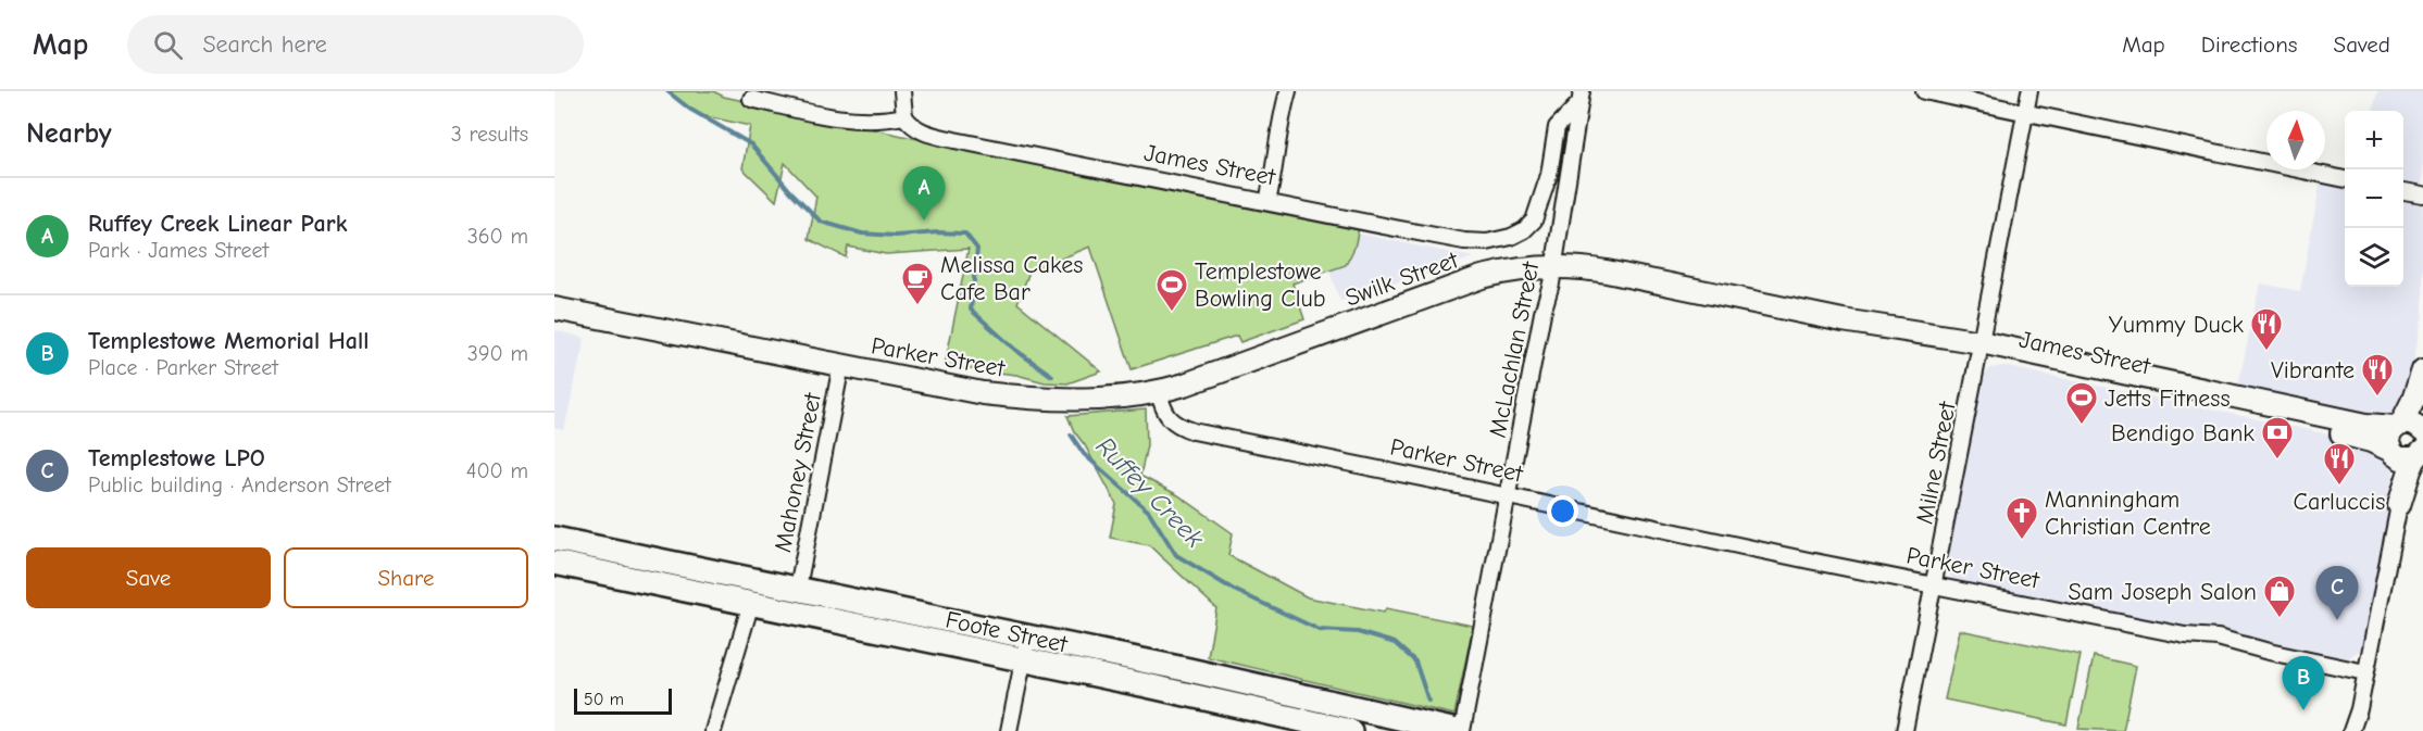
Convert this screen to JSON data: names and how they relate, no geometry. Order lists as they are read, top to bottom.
{
  "streets": {
    "main road": [
      "James Street",
      "Swilk Street",
      "Parker Street",
      "Foote Street"
    ],
    "street": ["McLachlan Street", "Milne Street", "Mahoney Street"]
  },
  "crossings": [
    ["James Street", "Swilk Street"],
    ["James Street", "McLachlan Street"],
    ["James Street", "Milne Street"],
    ["Swilk Street", "McLachlan Street"],
    ["Swilk Street", "Parker Street"],
    ["McLachlan Street", "Parker Street"],
    ["Parker Street", "Milne Street"],
    ["Parker Street", "Mahoney Street"],
    ["Mahoney Street", "Foote Street"]
  ],
  "water": ["Ruffey Creek"],
  "places": {
    "cafe": ["Melissa Cakes Cafe Bar"],
    "sports": ["Templestowe Bowling Club", "Jetts Fitness"],
    "restaurant": ["Yummy Duck", "Vibrante", "Carluccis"],
    "bank": ["Bendigo Bank"],
    "church": ["Manningham Christian Centre"],
    "shop": ["Sam Joseph Salon"]
  },
  "scale_bar": "50 m",
  "north": "top",
  "page": {
    "header": "Map",
    "search": "Search here",
    "nav": ["Map", "Directions", "Saved"],
    "heading": ["Nearby", "3 results"],
    "map_buttons": ["+", "−"],
    "pins": ["A", "C", "B"],
    "list": [
      {
        "mark": "A",
        "name": "Ruffey Creek Linear Park",
        "note": "Park · James Street",
        "value": "360 m"
      },
      {
        "mark": "B",
        "name": "Templestowe Memorial Hall",
        "note": "Place · Parker Street",
        "value": "390 m"
      },
      {
        "mark": "C",
        "name": "Templestowe LPO",
        "note": "Public building · Anderson Street",
        "value": "400 m"
      }
    ],
    "buttons": ["Save", "Share"],
    "scale": "50 m"
  }
}
